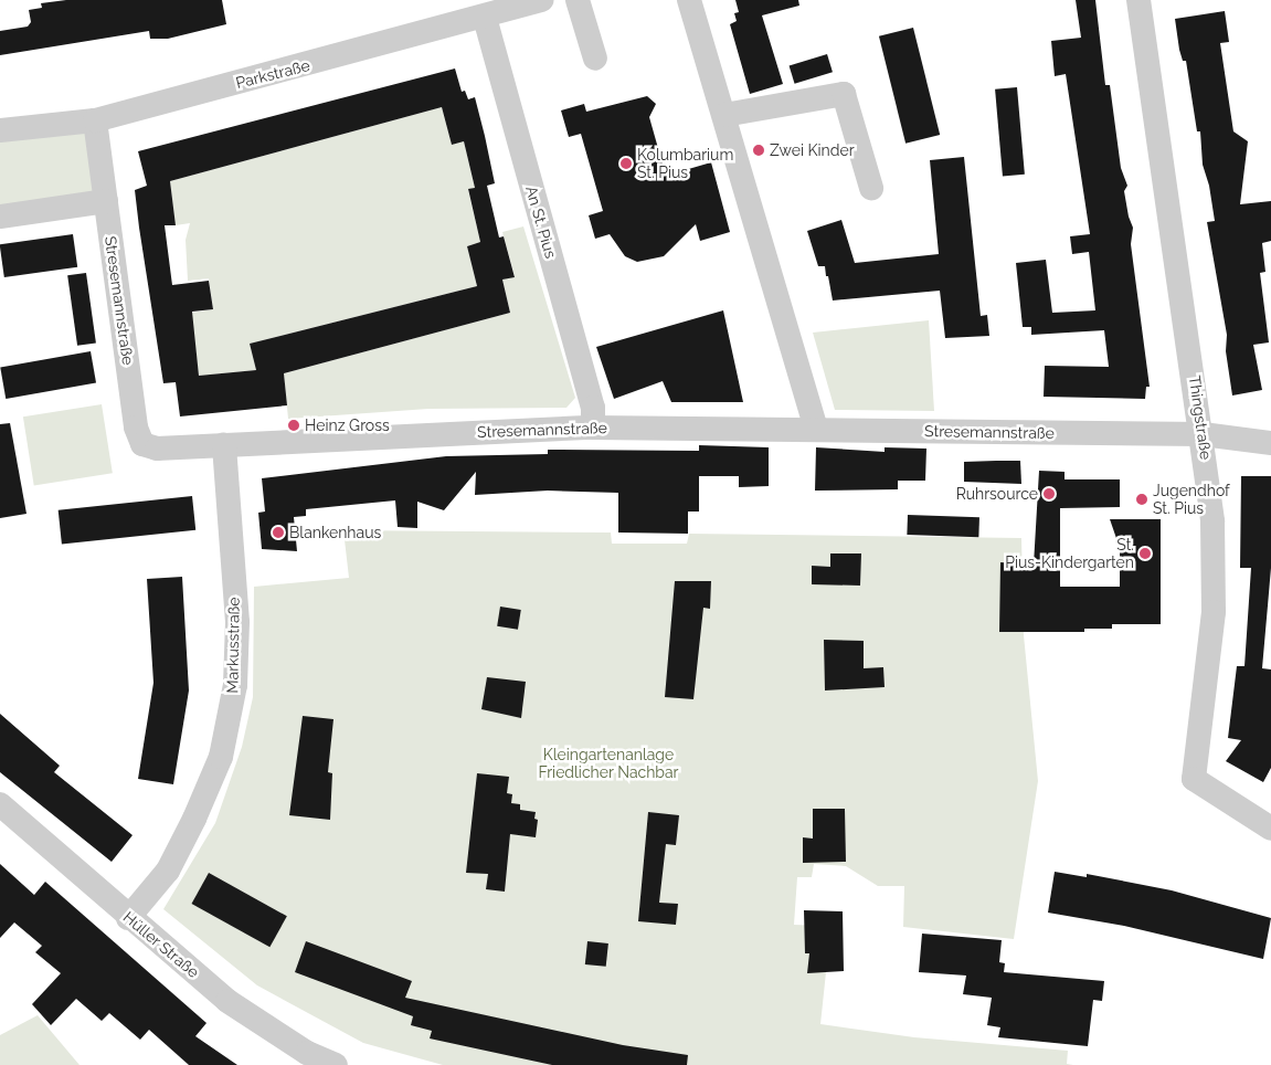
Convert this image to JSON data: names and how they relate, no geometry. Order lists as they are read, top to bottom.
{
  "streets": {
    "street": [
      "Parkstraße",
      "An St. Pius",
      "Stresemannstraße",
      "Thingstraße",
      "Markusstraße",
      "Hüller Straße"
    ]
  },
  "crossings": [
    ["Parkstraße", "An St. Pius"],
    ["Parkstraße", "Stresemannstraße"],
    ["An St. Pius", "Stresemannstraße"],
    ["Stresemannstraße", "Thingstraße"],
    ["Stresemannstraße", "Markusstraße"],
    ["Markusstraße", "Hüller Straße"]
  ],
  "parks": ["Kleingartenanlage Friedlicher Nachbar"],
  "places": [
    "Zwei Kinder",
    "Kolumbarium St. Pius",
    "Heinz Gross",
    "Ruhrsource",
    "Jugendhof St. Pius",
    "Blankenhaus",
    "St. Pius-Kindergarten"
  ]
}
